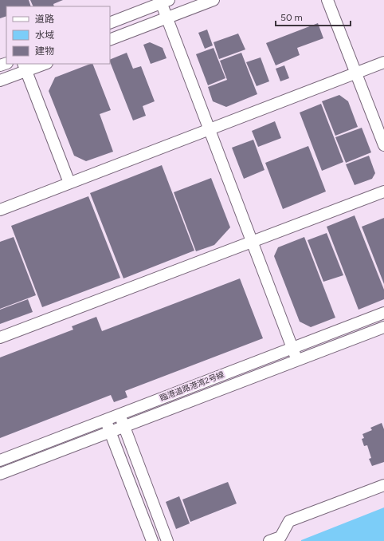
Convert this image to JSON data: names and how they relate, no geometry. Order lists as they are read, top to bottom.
{
  "streets": {
    "street": ["臨港道路港湾2号線"]
  },
  "legend": ["道路", "水域", "建物"],
  "scale_bar": "50 m"
}
